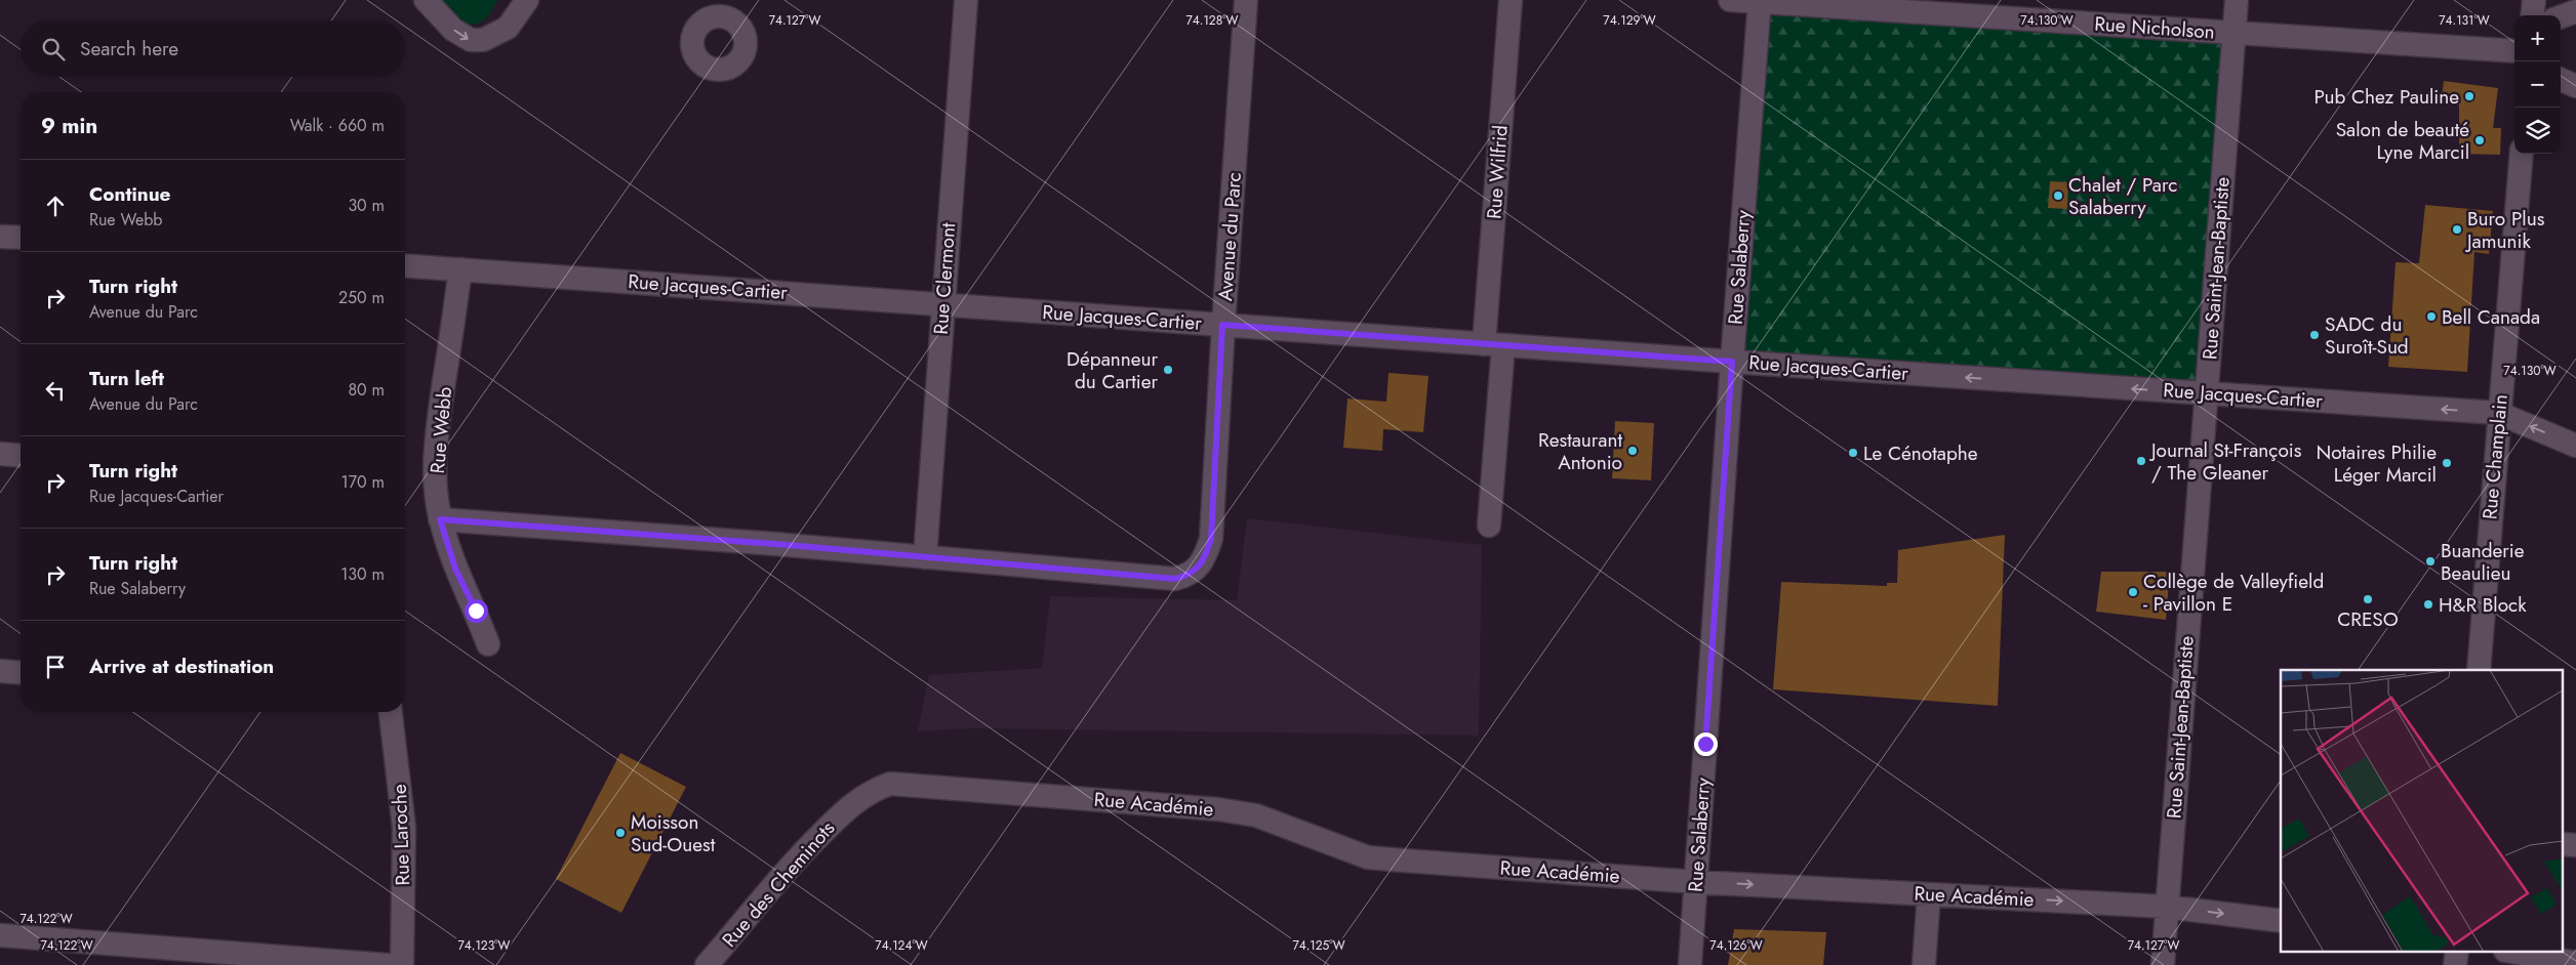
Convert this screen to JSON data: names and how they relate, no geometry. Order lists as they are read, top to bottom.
{
  "streets": {
    "street": [
      "Rue Nicholson",
      "Rue Wilfrid",
      "Avenue du Parc",
      "Rue Salaberry",
      "Rue Saint-Jean-Baptiste",
      "Rue Clermont",
      "Rue Jacques-Cartier",
      "Rue Webb",
      "Rue Champlain",
      "Rue Académie",
      "Rue Laroche",
      "Rue des Cheminots"
    ]
  },
  "crossings": [
    ["Rue Nicholson", "Rue Salaberry"],
    ["Rue Nicholson", "Rue Saint-Jean-Baptiste"],
    ["Rue Wilfrid", "Rue Jacques-Cartier"],
    ["Avenue du Parc", "Rue Clermont"],
    ["Avenue du Parc", "Rue Jacques-Cartier"],
    ["Avenue du Parc", "Rue Webb"],
    ["Rue Salaberry", "Rue Jacques-Cartier"],
    ["Rue Salaberry", "Rue Académie"],
    ["Rue Saint-Jean-Baptiste", "Rue Jacques-Cartier"],
    ["Rue Saint-Jean-Baptiste", "Rue Académie"],
    ["Rue Clermont", "Rue Jacques-Cartier"],
    ["Rue Jacques-Cartier", "Rue Webb"],
    ["Rue Jacques-Cartier", "Rue Champlain"],
    ["Rue Académie", "Rue des Cheminots"]
  ],
  "one_way": ["Rue Jacques-Cartier", "Rue Académie"],
  "places": [
    "Pub Chez Pauline",
    "Salon de beauté Lyne Marcil",
    "Chalet / Parc Salaberry",
    "Buro Plus Jamunik",
    "Bell Canada",
    "SADC du Suroît-Sud",
    "Dépanneur du Cartier",
    "Restaurant Antonio",
    "Le Cénotaphe",
    "Journal St-François / The Gleaner",
    "Notaires Philie Léger Marcil",
    "Buanderie Beaulieu",
    "Collège de Valleyfield - Pavillon E",
    "CRESO",
    "H&R Block",
    "Moisson Sud-Ouest"
  ],
  "page": {
    "map_buttons": ["+", "−"],
    "search": "Search here",
    "heading": ["9 min", "Walk · 660 m"],
    "list": [
      ["Continue", "Rue Webb", "30 m"],
      ["Turn right", "Avenue du Parc", "250 m"],
      ["Turn left", "Avenue du Parc", "80 m"],
      ["Turn right", "Rue Jacques-Cartier", "170 m"],
      ["Turn right", "Rue Salaberry", "130 m"],
      "Arrive at destination"
    ]
  },
  "coordinates": [
    "74.127°W",
    "74.128°W",
    "74.129°W",
    "74.130°W",
    "74.131°W",
    "74.122°W",
    "74.123°W",
    "74.124°W",
    "74.125°W",
    "74.126°W"
  ]
}
